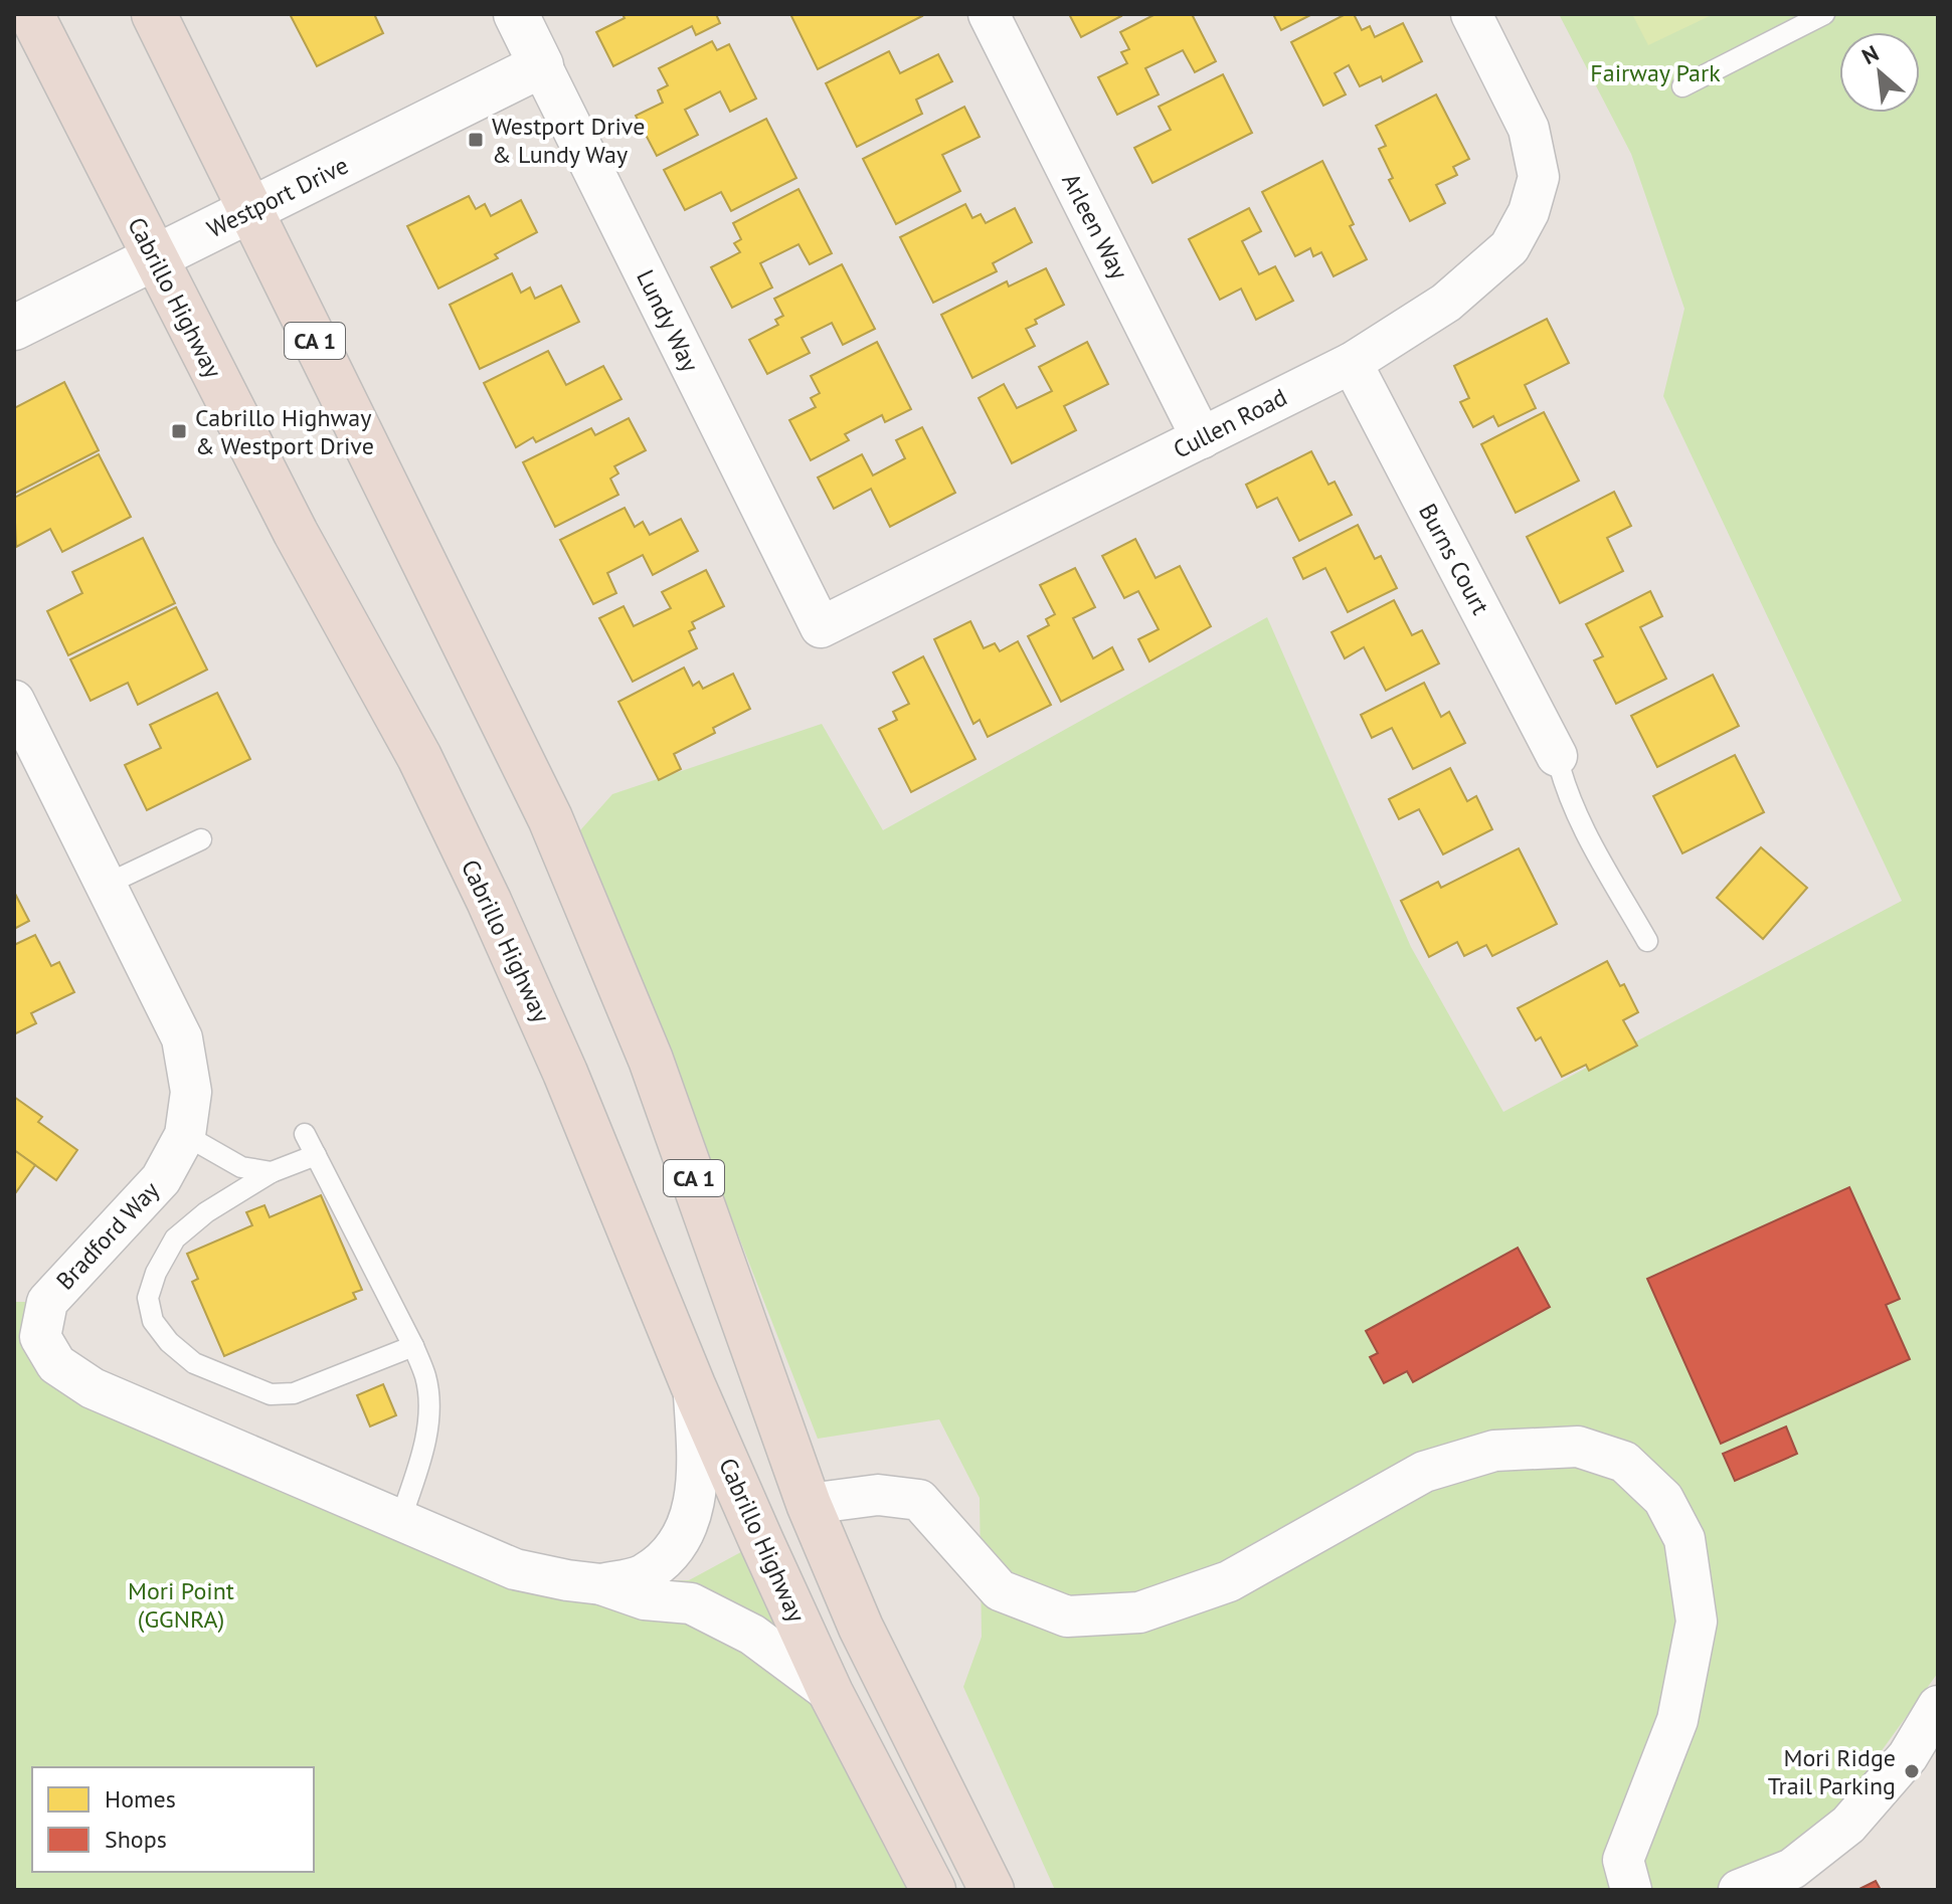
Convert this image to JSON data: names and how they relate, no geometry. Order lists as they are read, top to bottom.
{
  "streets": {
    "highway": ["Cabrillo Highway", "CA 1"],
    "street": [
      "Westport Drive",
      "Arleen Way",
      "Lundy Way",
      "Cullen Road",
      "Burns Court",
      "Bradford Way"
    ]
  },
  "crossings": [
    ["Westport Drive", "Cabrillo Highway"],
    ["Westport Drive", "Lundy Way"],
    ["Westport Drive", "CA 1"],
    ["Arleen Way", "Cullen Road"],
    ["Cabrillo Highway", "Bradford Way"],
    ["Lundy Way", "Cullen Road"],
    ["Cullen Road", "Burns Court"]
  ],
  "parks": ["Fairway Park", "Mori Point (GGNRA)"],
  "places": {
    "transit": ["Westport Drive & Lundy Way", "Cabrillo Highway & Westport Drive"],
    "other": ["Mori Ridge Trail Parking"]
  },
  "legend": ["Homes", "Shops"],
  "north": "top left"
}
